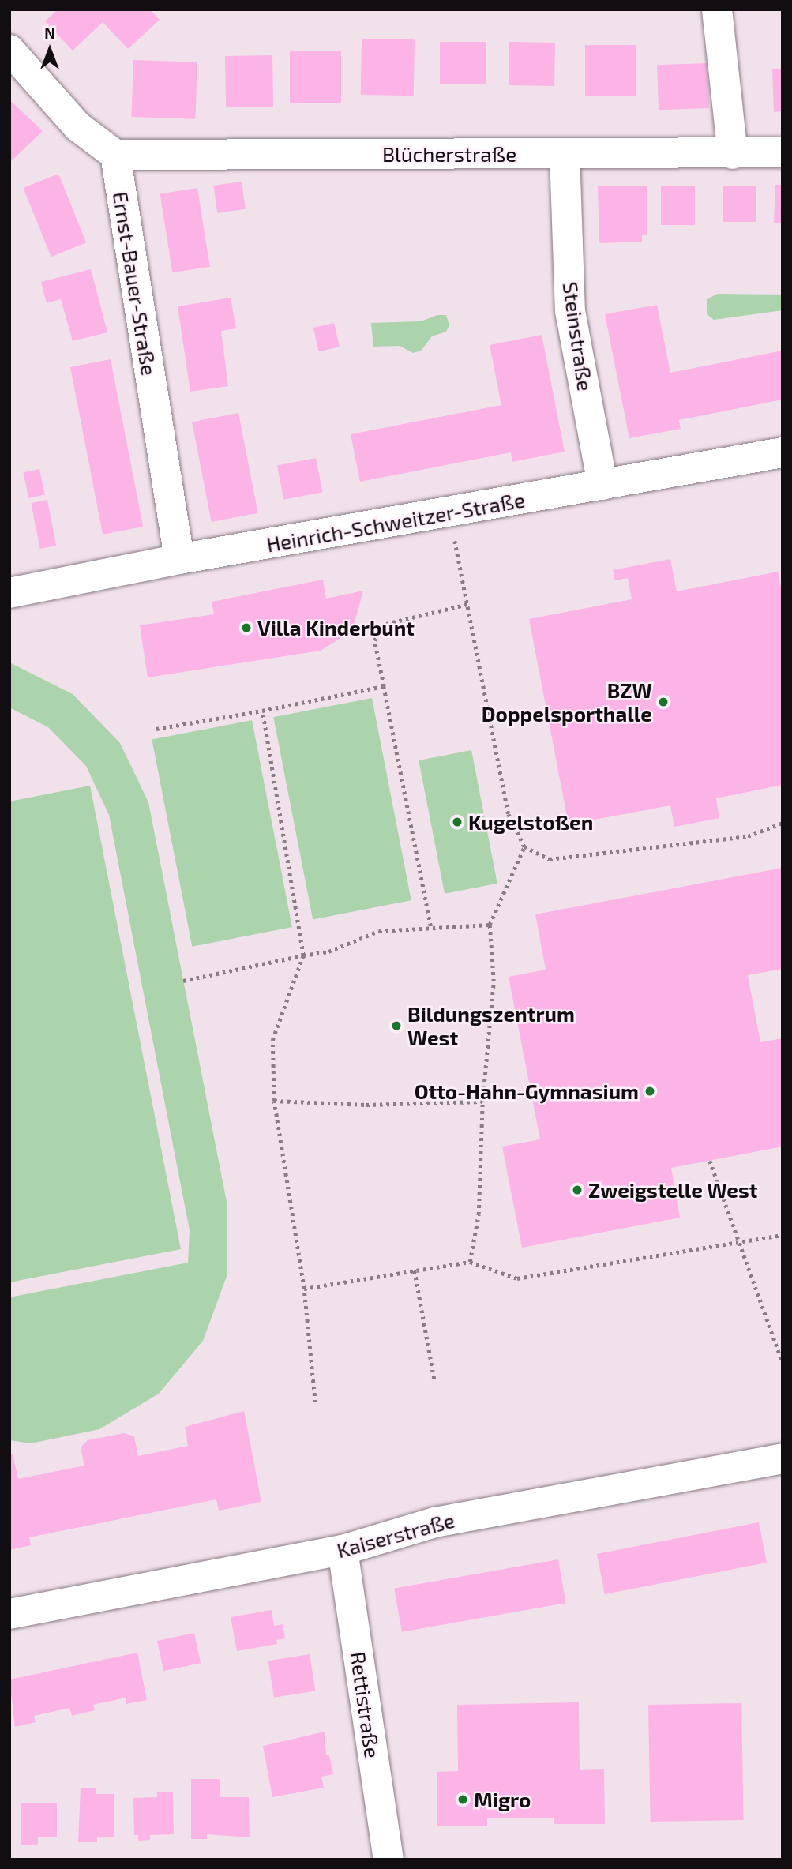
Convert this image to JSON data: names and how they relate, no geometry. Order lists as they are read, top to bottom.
{
  "streets": {
    "street": [
      "Blücherstraße",
      "Ernst-Bauer-Straße",
      "Steinstraße",
      "Heinrich-Schweitzer-Straße",
      "Kaiserstraße",
      "Rettistraße"
    ]
  },
  "crossings": [
    ["Blücherstraße", "Ernst-Bauer-Straße"],
    ["Blücherstraße", "Steinstraße"],
    ["Ernst-Bauer-Straße", "Heinrich-Schweitzer-Straße"],
    ["Steinstraße", "Heinrich-Schweitzer-Straße"],
    ["Kaiserstraße", "Rettistraße"]
  ],
  "places": [
    "Villa Kinderbunt",
    "BZW Doppelsporthalle",
    "Kugelstoßen",
    "Bildungszentrum West",
    "Otto-Hahn-Gymnasium",
    "Zweigstelle West",
    "Migro"
  ],
  "north": "top"
}
